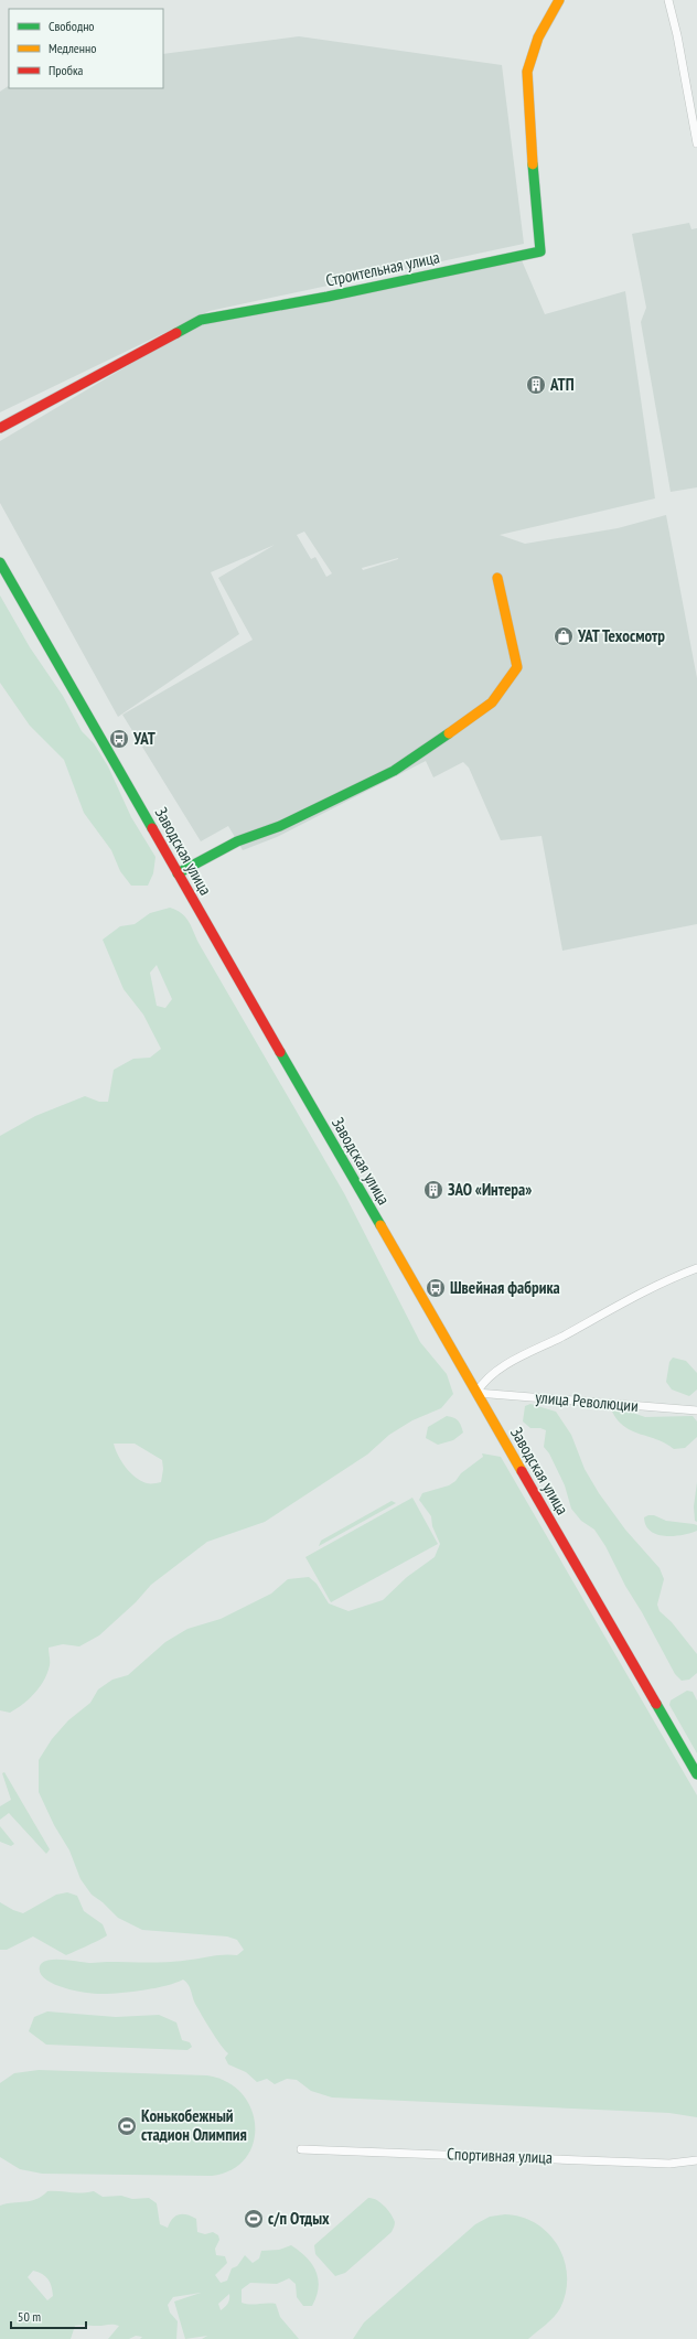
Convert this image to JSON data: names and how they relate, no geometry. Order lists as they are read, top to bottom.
{
  "streets": {
    "main road": ["Строительная улица", "Заводская улица"],
    "street": ["улица Революции", "Спортивная улица"]
  },
  "crossings": [
    ["Заводская улица", "улица Революции"]
  ],
  "places": {
    "building": ["АТП", "ЗАО «Интера»"],
    "shop": ["УАТ Техосмотр"],
    "bus stop": ["УАТ", "Швейная фабрика"],
    "sports": ["Конькобежный стадион Олимпия", "с/п Отдых"]
  },
  "legend": ["Свободно", "Медленно", "Пробка"],
  "scale_bar": "50 m"
}
